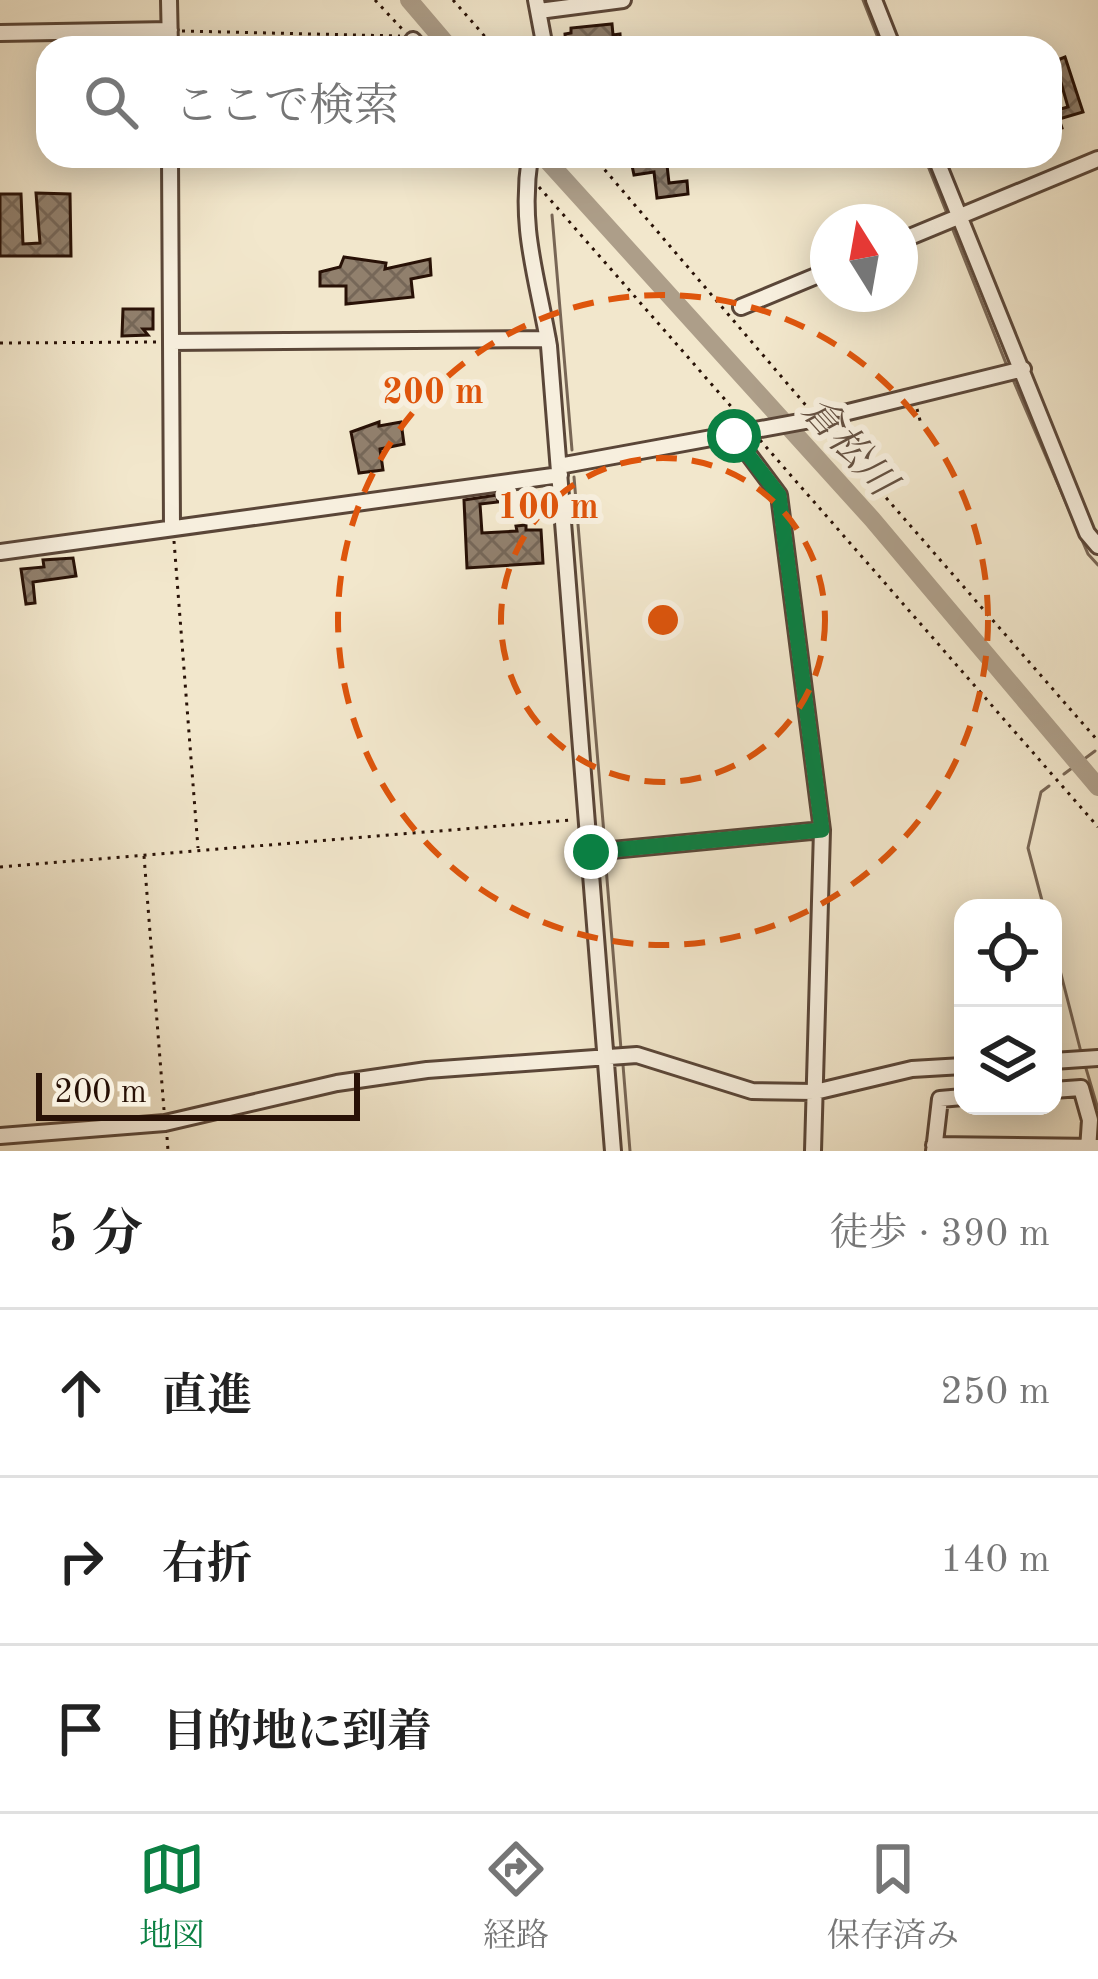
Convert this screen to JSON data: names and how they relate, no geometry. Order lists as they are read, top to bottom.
{
  "water": ["倉松川"],
  "scale_bar": "200 m",
  "north": "top",
  "page": {
    "search": "ここで検索",
    "scale": "200 m",
    "heading": ["5 分", "徒歩 · 390 m"],
    "list": [
      ["直進", "250 m"],
      ["右折", "140 m"],
      "目的地に到着"
    ],
    "nav": ["地図", "経路", "保存済み"]
  },
  "rings": ["200 m", "100 m"]
}
